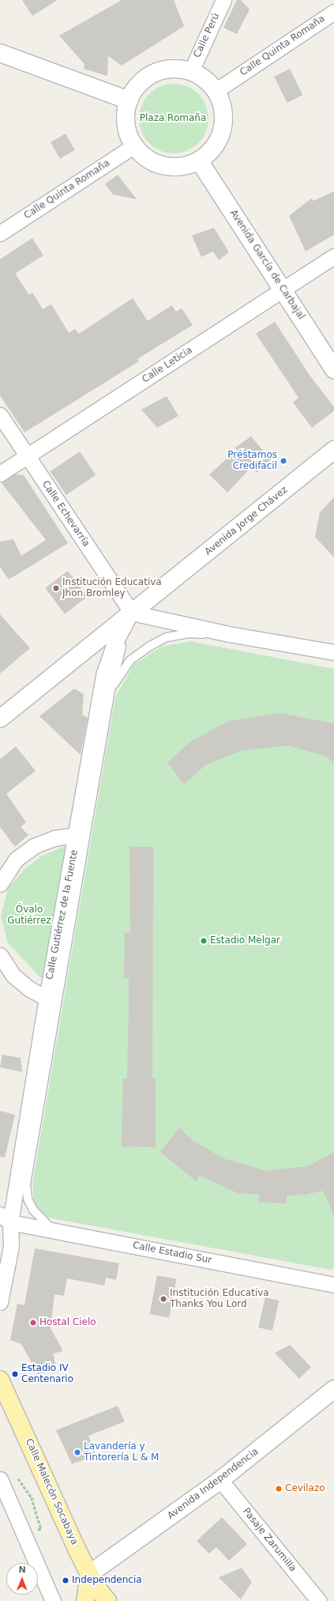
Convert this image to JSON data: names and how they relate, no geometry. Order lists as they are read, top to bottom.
{
  "streets": {
    "main road": [
      "Avenida García de Carbajal",
      "Avenida Jorge Chávez",
      "Avenida Independencia",
      "Calle Malecón Socabaya"
    ],
    "street": [
      "Calle Perú",
      "Calle Quinta Romaña",
      "Calle Leticia",
      "Calle Echevarría",
      "Calle Gutiérrez de la Fuente",
      "Calle Estadio Sur",
      "Pasaje Zarumilla"
    ]
  },
  "crossings": [
    ["Calle Perú", "Calle Quinta Romaña"],
    ["Calle Perú", "Avenida García de Carbajal"],
    ["Calle Quinta Romaña", "Avenida García de Carbajal"],
    ["Avenida García de Carbajal", "Calle Leticia"],
    ["Calle Leticia", "Calle Echevarría"],
    ["Calle Echevarría", "Avenida Jorge Chávez"],
    ["Calle Echevarría", "Calle Gutiérrez de la Fuente"],
    ["Avenida Jorge Chávez", "Calle Gutiérrez de la Fuente"],
    ["Calle Gutiérrez de la Fuente", "Calle Estadio Sur"],
    ["Avenida Independencia", "Calle Malecón Socabaya"],
    ["Avenida Independencia", "Pasaje Zarumilla"]
  ],
  "parks": ["Plaza Romaña", "Óvalo Gutiérrez"],
  "places": [
    "Préstamos Credifacil",
    "Institución Educativa Jhon Bromley",
    "Estadio Melgar",
    "Institución Educativa Thanks You Lord",
    "Hostal Cielo",
    "Estadio IV Centenario",
    "Lavandería y Tintorería L & M",
    "Cevilazo",
    "Independencia"
  ],
  "north": "top"
}
